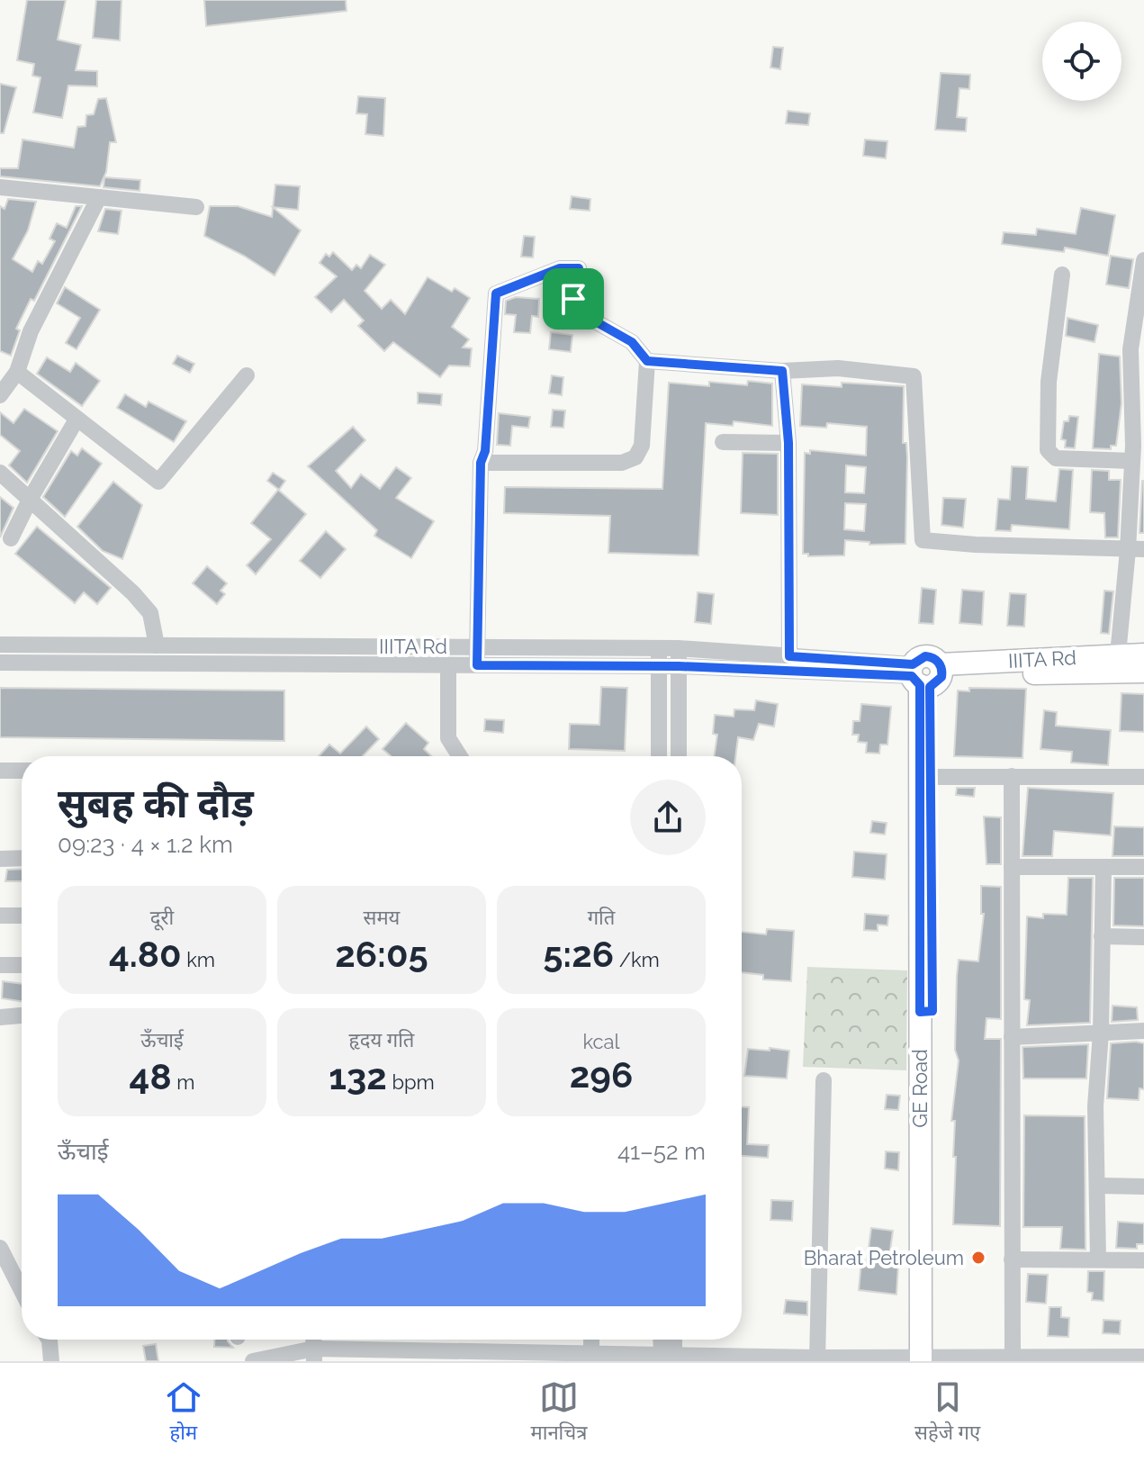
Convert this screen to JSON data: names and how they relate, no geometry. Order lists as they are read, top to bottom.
{
  "streets": {
    "main road": ["IIITA Rd", "GE Road"]
  },
  "crossings": [
    ["IIITA Rd", "GE Road"]
  ],
  "places": ["Bharat Petroleum"],
  "page": {
    "heading": ["सुबह की दौड़", "09:23 · 4 × 1.2 km"],
    "stats": [
      ["दूरी", "4.80 km"],
      ["समय", "26:05"],
      ["गति", "5:26 /km"],
      ["ऊँचाई", "48 m"],
      ["हृदय गति", "132 bpm"],
      ["kcal", "296"]
    ],
    "chart": ["ऊँचाई", "41–52 m"],
    "tabs": ["होम", "मानचित्र", "सहेजे गए"]
  }
}
